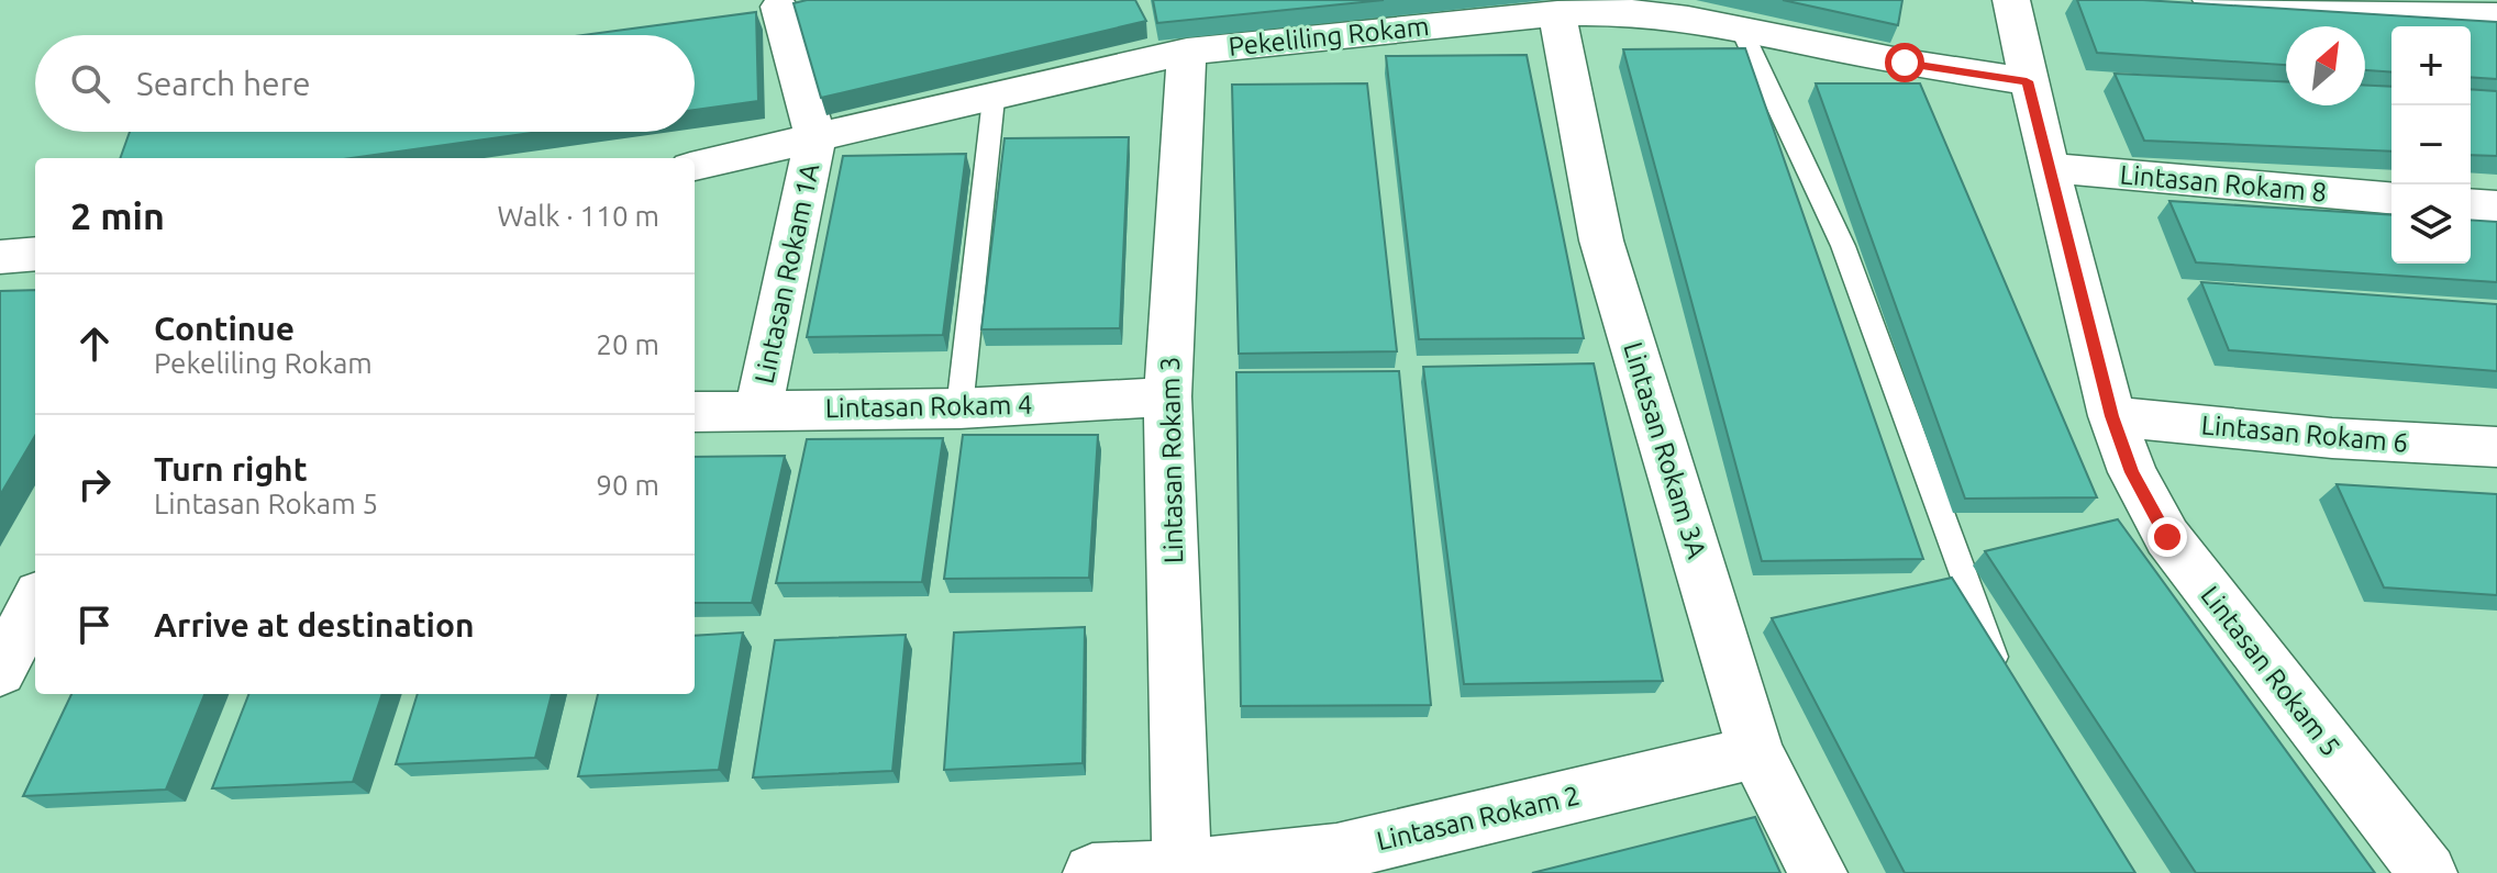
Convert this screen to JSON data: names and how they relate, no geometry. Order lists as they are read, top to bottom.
{
  "streets": {
    "street": [
      "Pekeliling Rokam",
      "Lintasan Rokam 8",
      "Lintasan Rokam 1A",
      "Lintasan Rokam 4",
      "Lintasan Rokam 6",
      "Lintasan Rokam 3A",
      "Lintasan Rokam 3",
      "Lintasan Rokam 5",
      "Lintasan Rokam 2"
    ]
  },
  "crossings": [
    ["Pekeliling Rokam", "Lintasan Rokam 1A"],
    ["Pekeliling Rokam", "Lintasan Rokam 3A"],
    ["Pekeliling Rokam", "Lintasan Rokam 3"],
    ["Pekeliling Rokam", "Lintasan Rokam 5"],
    ["Lintasan Rokam 8", "Lintasan Rokam 5"],
    ["Lintasan Rokam 1A", "Lintasan Rokam 4"],
    ["Lintasan Rokam 4", "Lintasan Rokam 3"],
    ["Lintasan Rokam 6", "Lintasan Rokam 5"],
    ["Lintasan Rokam 3A", "Lintasan Rokam 2"],
    ["Lintasan Rokam 3", "Lintasan Rokam 2"]
  ],
  "north": "top right",
  "page": {
    "map_buttons": ["+", "−"],
    "search": "Search here",
    "heading": ["2 min", "Walk · 110 m"],
    "list": [
      ["Continue", "Pekeliling Rokam", "20 m"],
      ["Turn right", "Lintasan Rokam 5", "90 m"],
      "Arrive at destination"
    ]
  }
}
